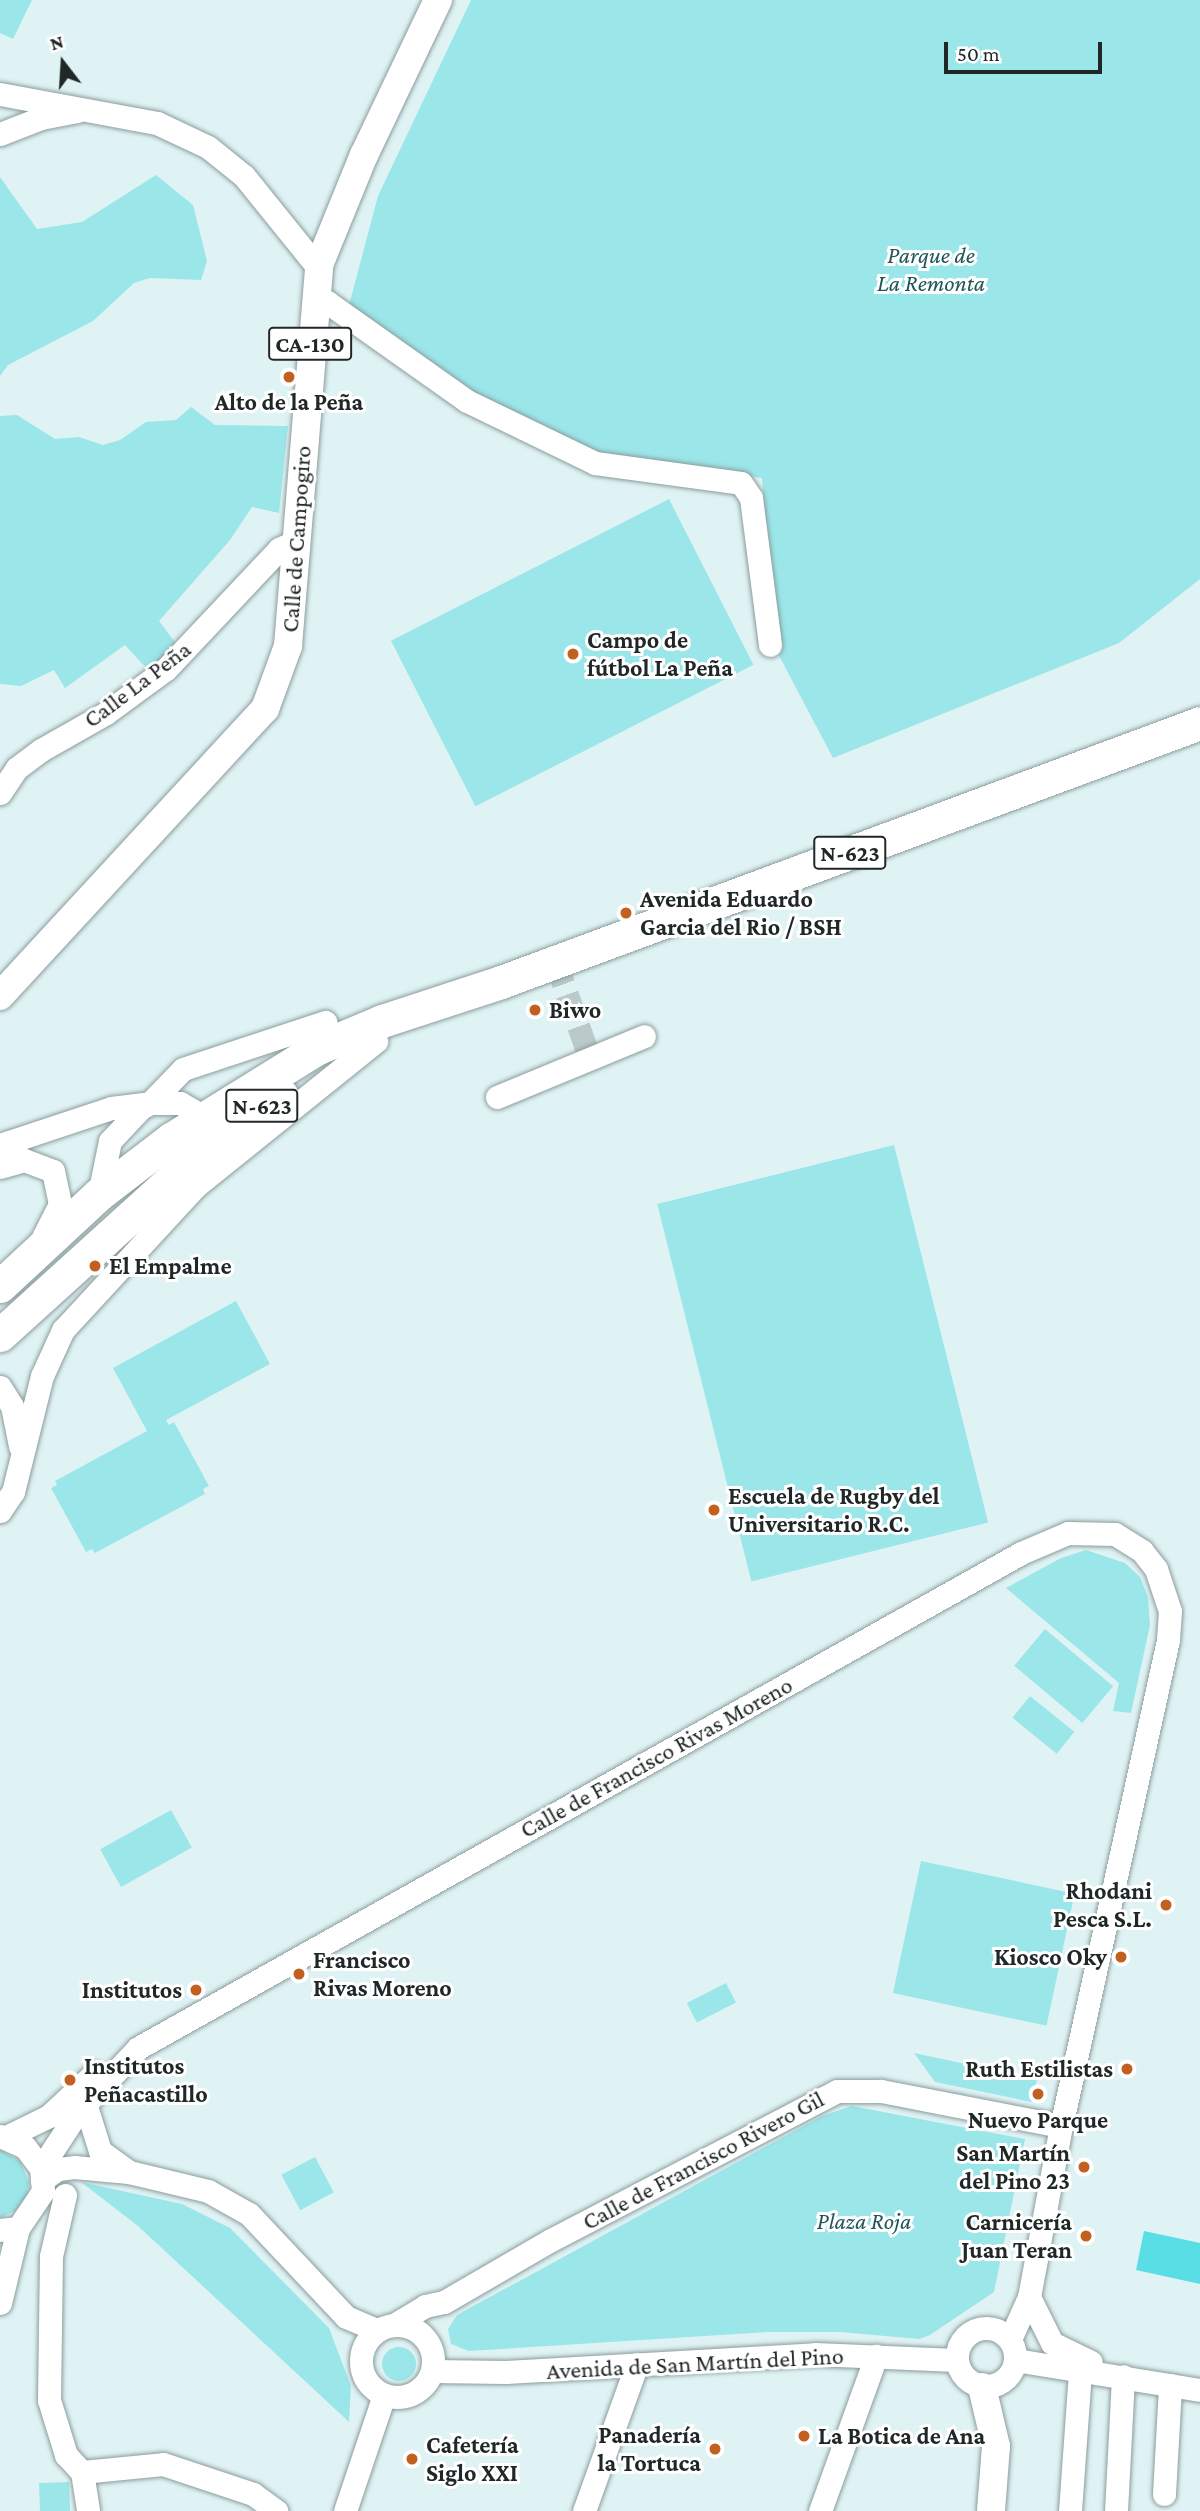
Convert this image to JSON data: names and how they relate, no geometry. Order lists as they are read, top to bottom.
{
  "streets": {
    "highway": ["N-623"],
    "main road": ["CA-130", "Calle de Campogiro"],
    "street": [
      "Calle La Peña",
      "Calle de Francisco Rivas Moreno",
      "Calle de Francisco Rivero Gil",
      "Avenida de San Martín del Pino"
    ]
  },
  "crossings": [
    ["Calle de Campogiro", "Calle La Peña"],
    ["Calle de Francisco Rivas Moreno", "Calle de Francisco Rivero Gil"],
    ["Calle de Francisco Rivero Gil", "Avenida de San Martín del Pino"]
  ],
  "parks": ["Parque de La Remonta", "Plaza Roja"],
  "places": [
    "Alto de la Peña",
    "Campo de fútbol La Peña",
    "Avenida Eduardo Garcia del Rio / BSH",
    "Biwo",
    "El Empalme",
    "Escuela de Rugby del Universitario R.C.",
    "Rhodani Pesca S.L.",
    "Kiosco Oky",
    "Francisco Rivas Moreno",
    "Institutos",
    "Ruth Estilistas",
    "Institutos Peñacastillo",
    "Nuevo Parque",
    "San Martín del Pino 23",
    "Carnicería Juan Teran",
    "La Botica de Ana",
    "Panadería la Tortuca",
    "Cafetería Siglo XXI"
  ],
  "scale_bar": "50 m",
  "north": "top"
}
